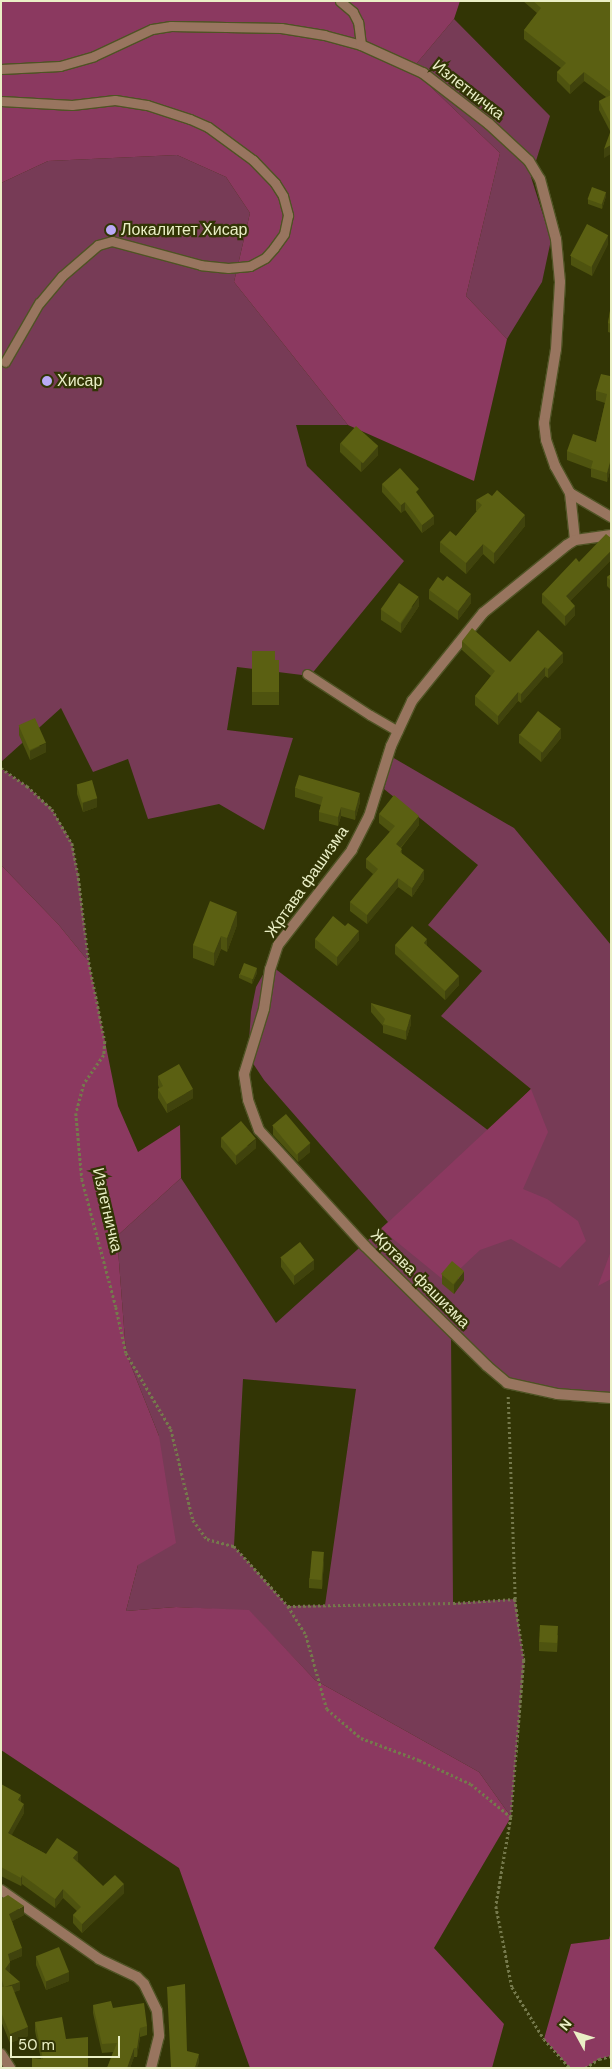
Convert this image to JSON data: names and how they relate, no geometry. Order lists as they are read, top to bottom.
{
  "streets": {
    "street": ["Излетничка", "Жртава фашизма"]
  },
  "crossings": [
    ["Излетничка", "Жртава фашизма"]
  ],
  "places": ["Локалитет Хисар", "Хисар"],
  "scale_bar": "50 m",
  "north": "top left"
}
